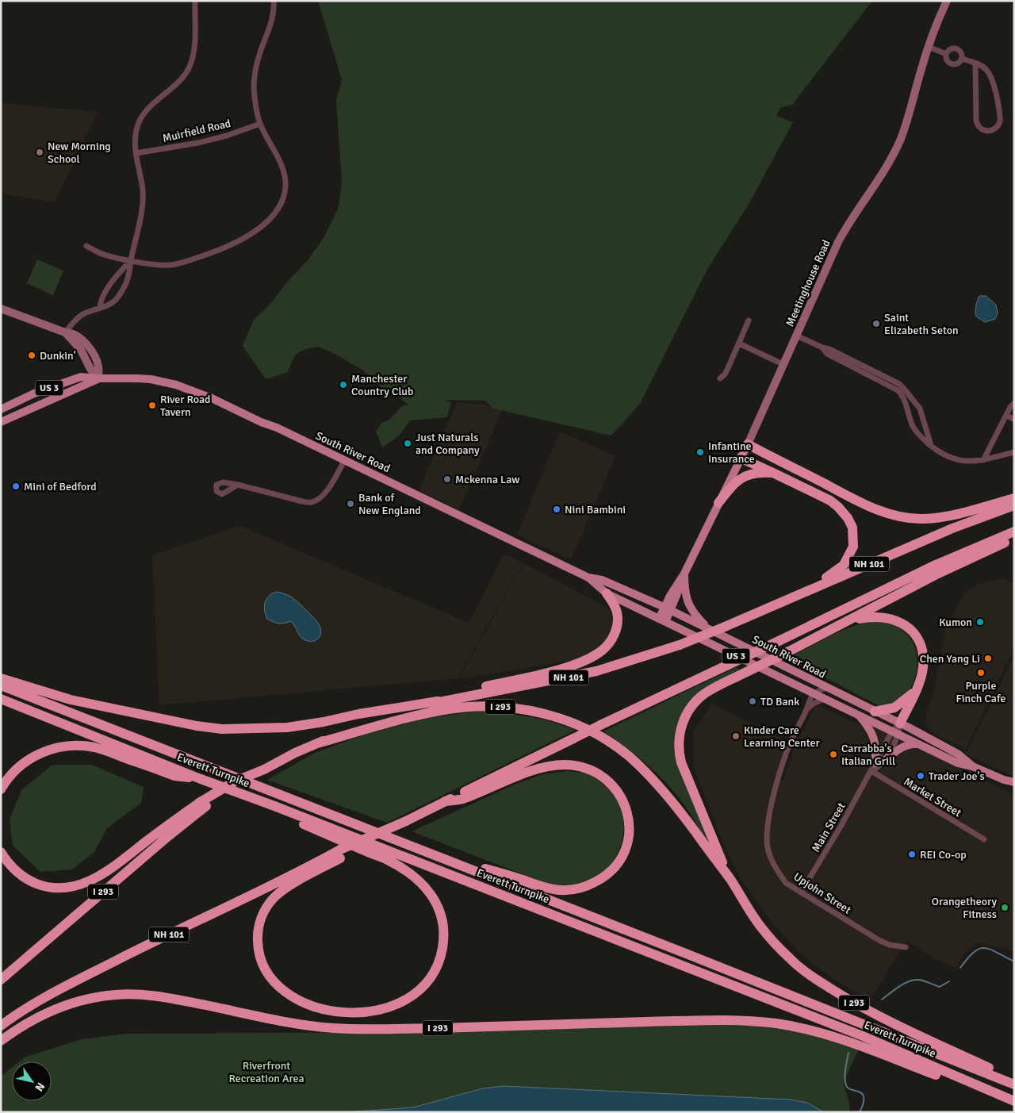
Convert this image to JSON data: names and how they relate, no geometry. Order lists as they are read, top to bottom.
{
  "streets": {
    "highway": ["NH 101", "I 293", "Everett Turnpike"],
    "main road": ["Meetinghouse Road", "US 3", "South River Road"],
    "street": [
      "Muirfield Road",
      "Market Street",
      "Main Street",
      "Upjohn Street"
    ]
  },
  "crossings": [
    ["Meetinghouse Road", "South River Road"],
    ["South River Road", "Main Street"],
    ["South River Road", "Upjohn Street"],
    ["NH 101", "I 293"],
    ["I 293", "Everett Turnpike"],
    ["Market Street", "Main Street"],
    ["Main Street", "Upjohn Street"]
  ],
  "parks": ["Riverfront Recreation Area"],
  "places": [
    "New Morning School",
    "Saint Elizabeth Seton",
    "Dunkin'",
    "Manchester Country Club",
    "River Road Tavern",
    "Just Naturals and Company",
    "Infantine Insurance",
    "Mckenna Law",
    "Mini of Bedford",
    "Bank of New England",
    "Nini Bambini",
    "Kumon",
    "Chen Yang Li",
    "Purple Finch Cafe",
    "TD Bank",
    "Kinder Care Learning Center",
    "Carrabba's Italian Grill",
    "Trader Joe's",
    "REI Co-op",
    "Orangetheory Fitness"
  ],
  "north": "bottom right"
}
